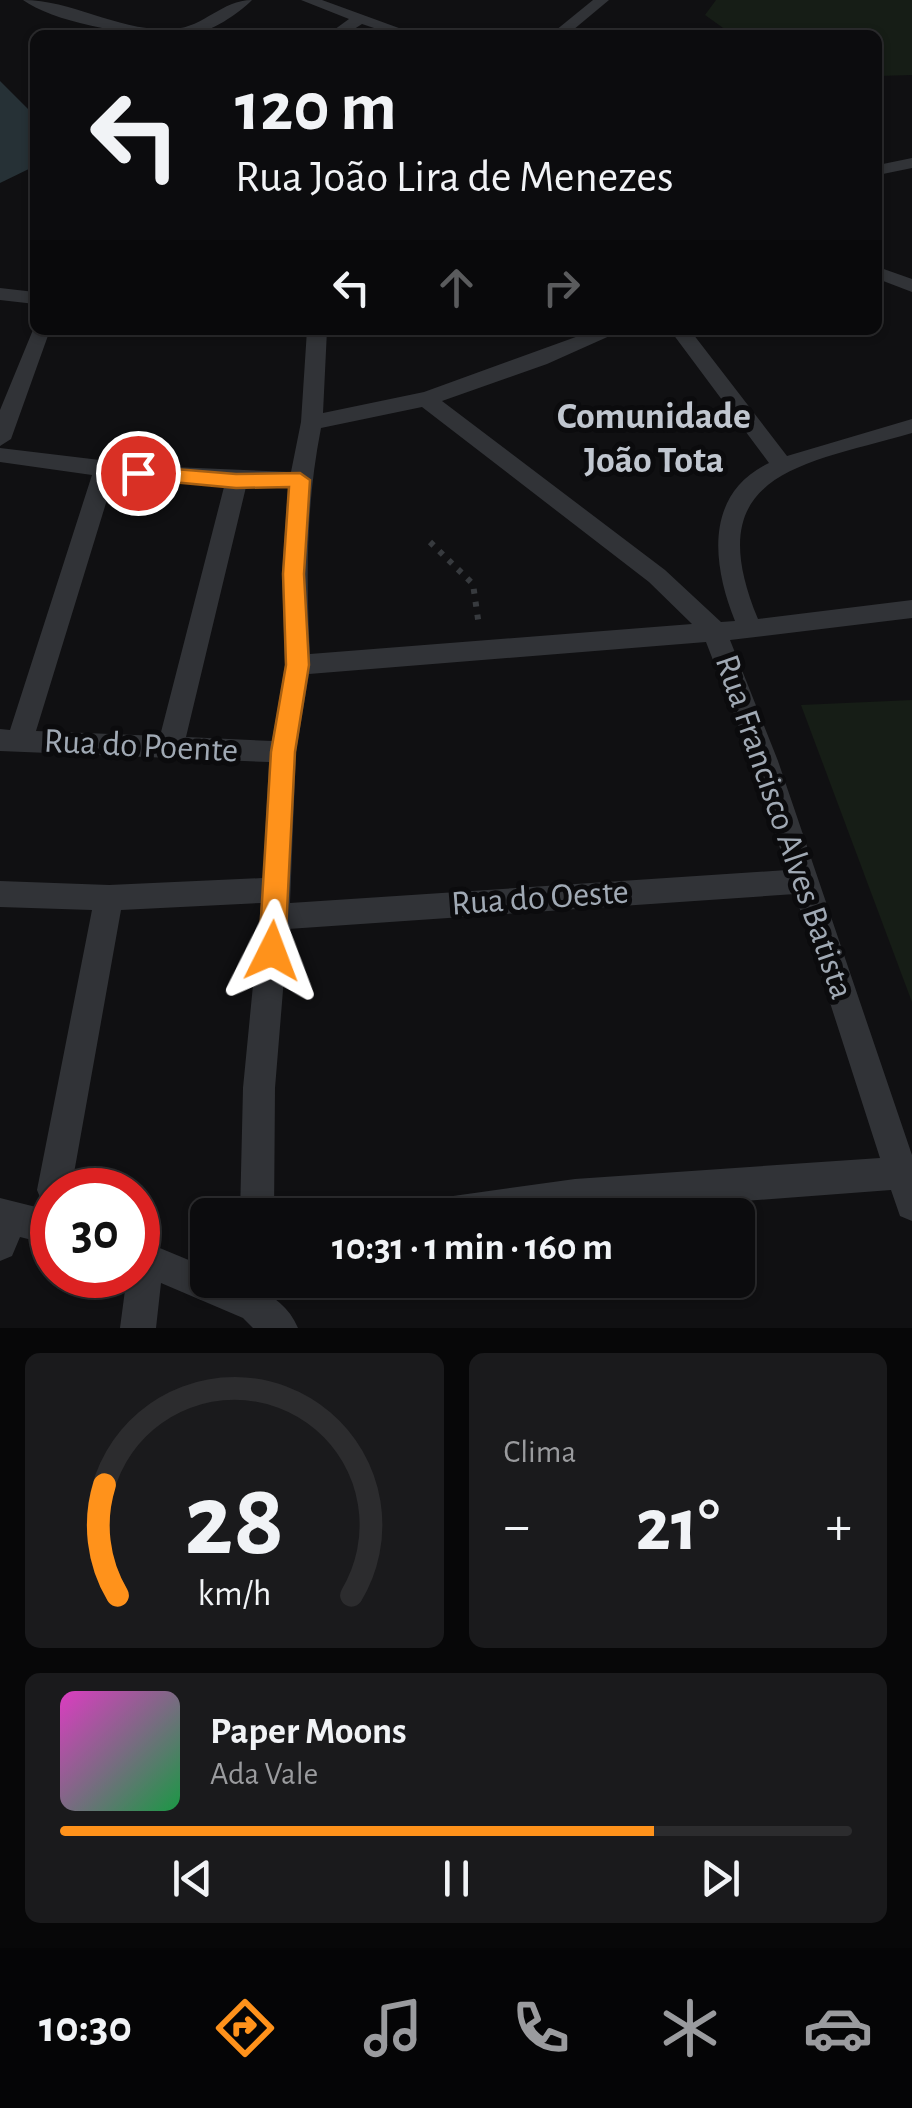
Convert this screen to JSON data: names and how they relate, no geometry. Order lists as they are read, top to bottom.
{
  "streets": {
    "street": ["Rua do Poente", "Rua Francisco Alves Batista", "Rua do Oeste"]
  },
  "crossings": [
    ["Rua Francisco Alves Batista", "Rua do Oeste"]
  ],
  "districts": ["Comunidade João Tota"],
  "page": {
    "turn": ["120 m", "Rua João Lira de Menezes"],
    "limit": "30",
    "trip": "10:31 · 1 min · 160 m",
    "tile": "Clima",
    "heat": ["−", "21°", "+"],
    "song": ["Paper Moons", "Ada Vale"],
    "tabs": "10:30",
    "gauge": ["28", "km/h"]
  }
}
